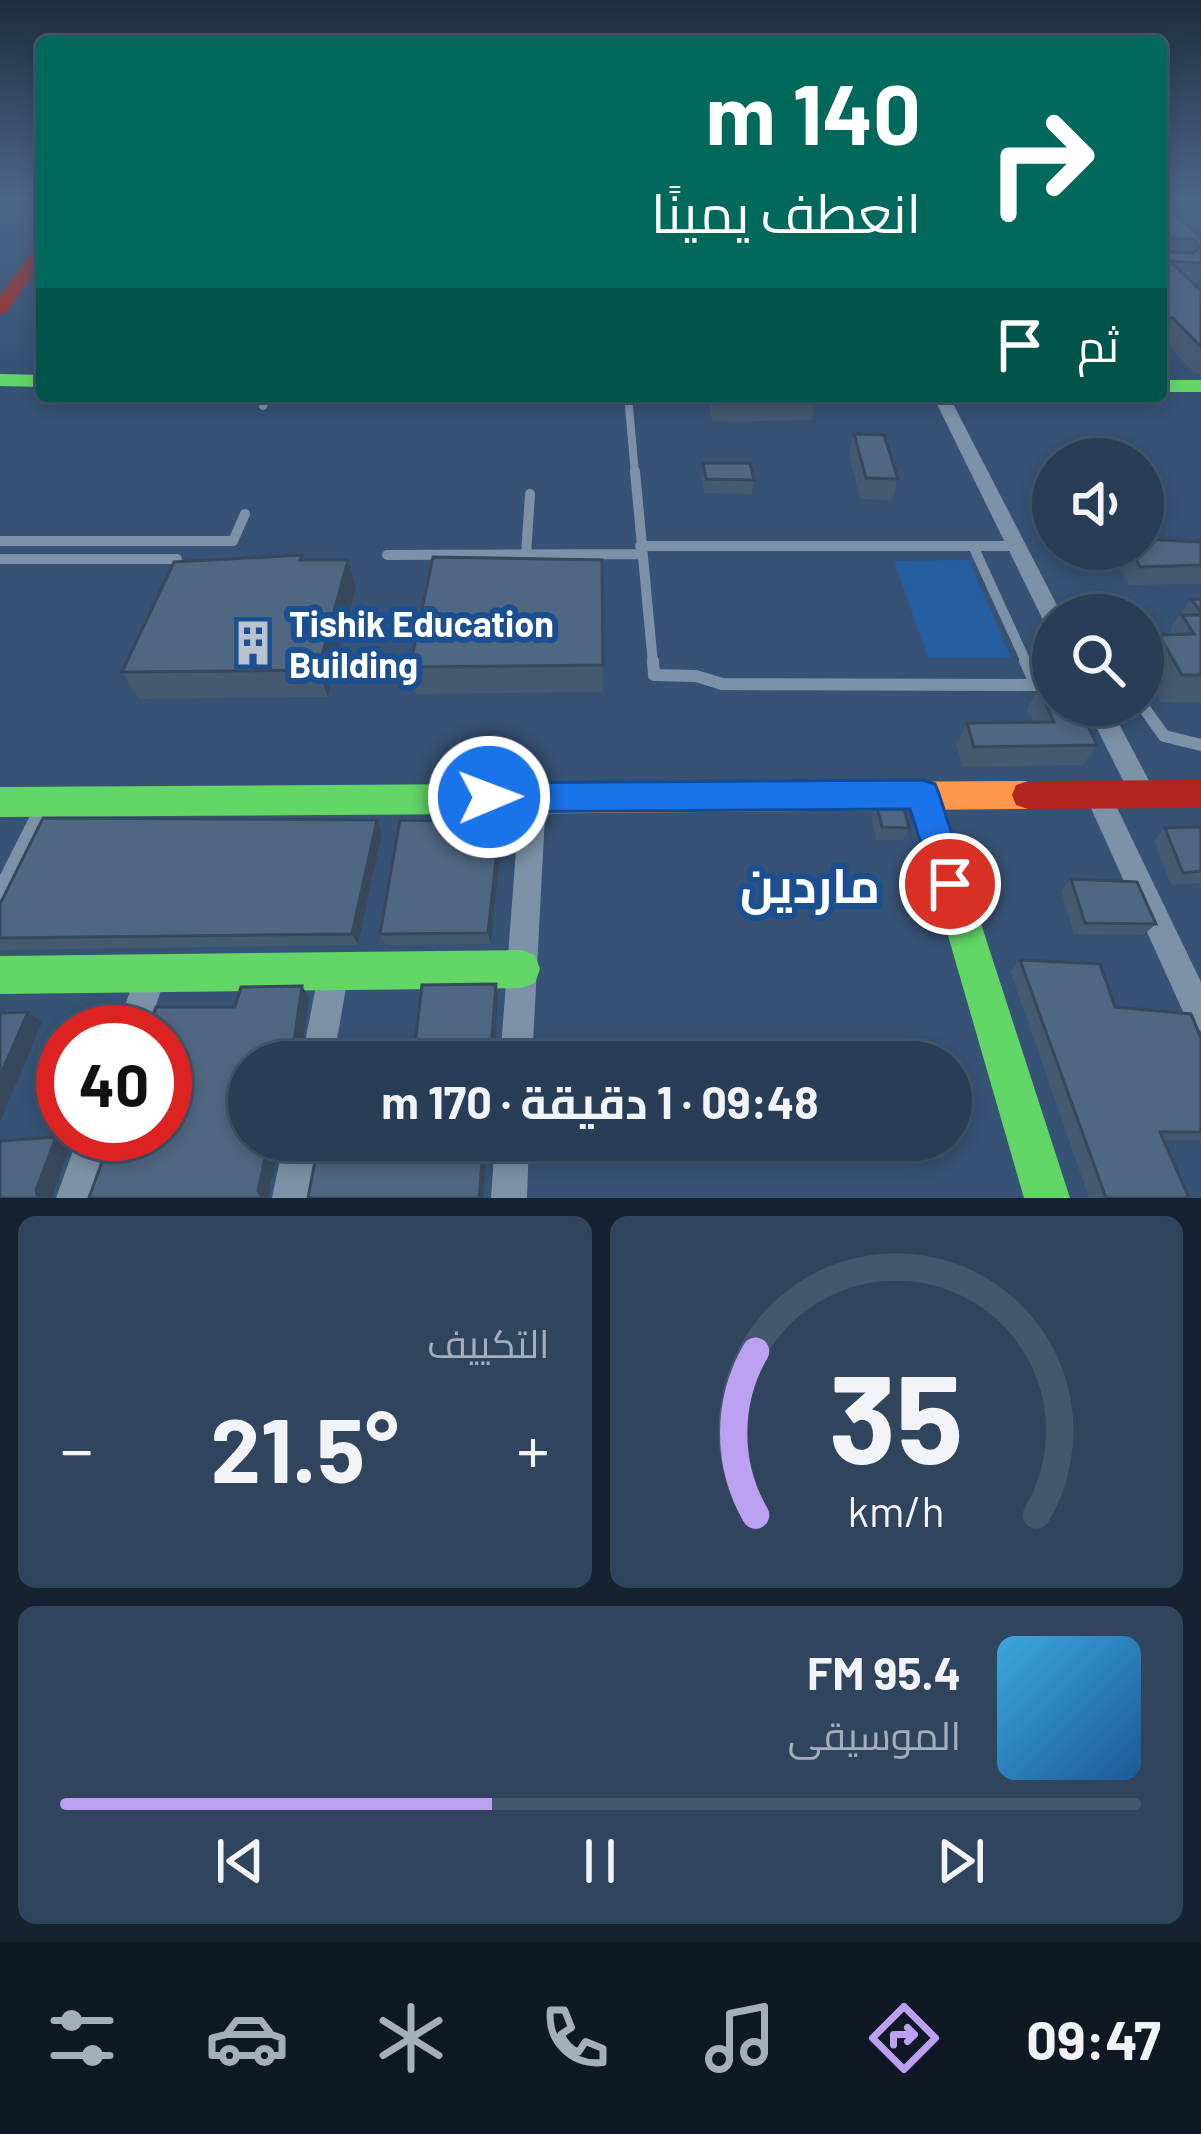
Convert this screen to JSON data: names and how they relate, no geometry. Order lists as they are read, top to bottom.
{
  "districts": ["ماردین"],
  "places": {
    "building": ["Tishik Education Building"]
  },
  "page": {
    "turn": ["140 m", "انعطف يمينًا"],
    "then": "ثم",
    "limit": "40",
    "trip": "09:48 · 1 دقيقة · 170 m",
    "tile": "التكييف",
    "heat": ["−", "21.5°", "+"],
    "song": ["95.4 FM", "الموسيقى"],
    "tabs": "09:47",
    "gauge": ["35", "km/h"]
  }
}
